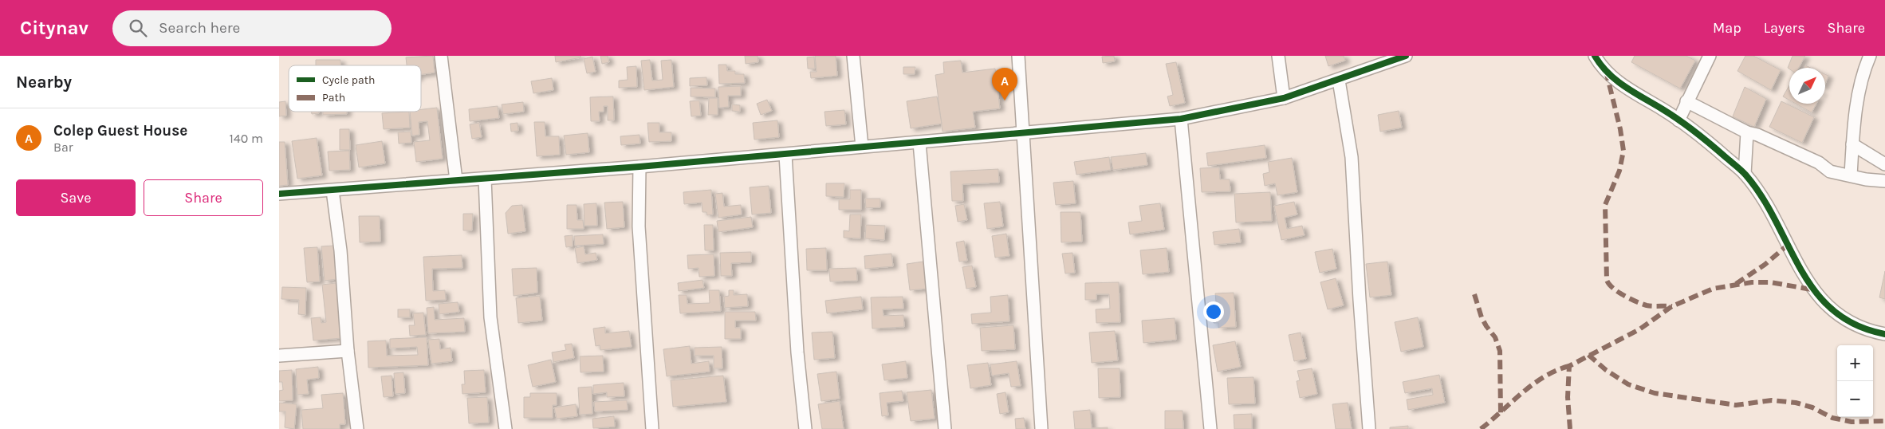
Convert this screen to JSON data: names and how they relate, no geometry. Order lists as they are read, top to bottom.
{
  "legend": ["Cycle path", "Path"],
  "north": "top right",
  "page": {
    "header": "Citynav",
    "search": "Search here",
    "nav": ["Map", "Layers", "Share"],
    "heading": "Nearby",
    "pins": "A",
    "list": [
      {
        "mark": "A",
        "name": "Colep Guest House",
        "note": "Bar",
        "value": "140 m"
      }
    ],
    "buttons": ["Save", "Share"],
    "map_buttons": ["+", "−"]
  }
}
